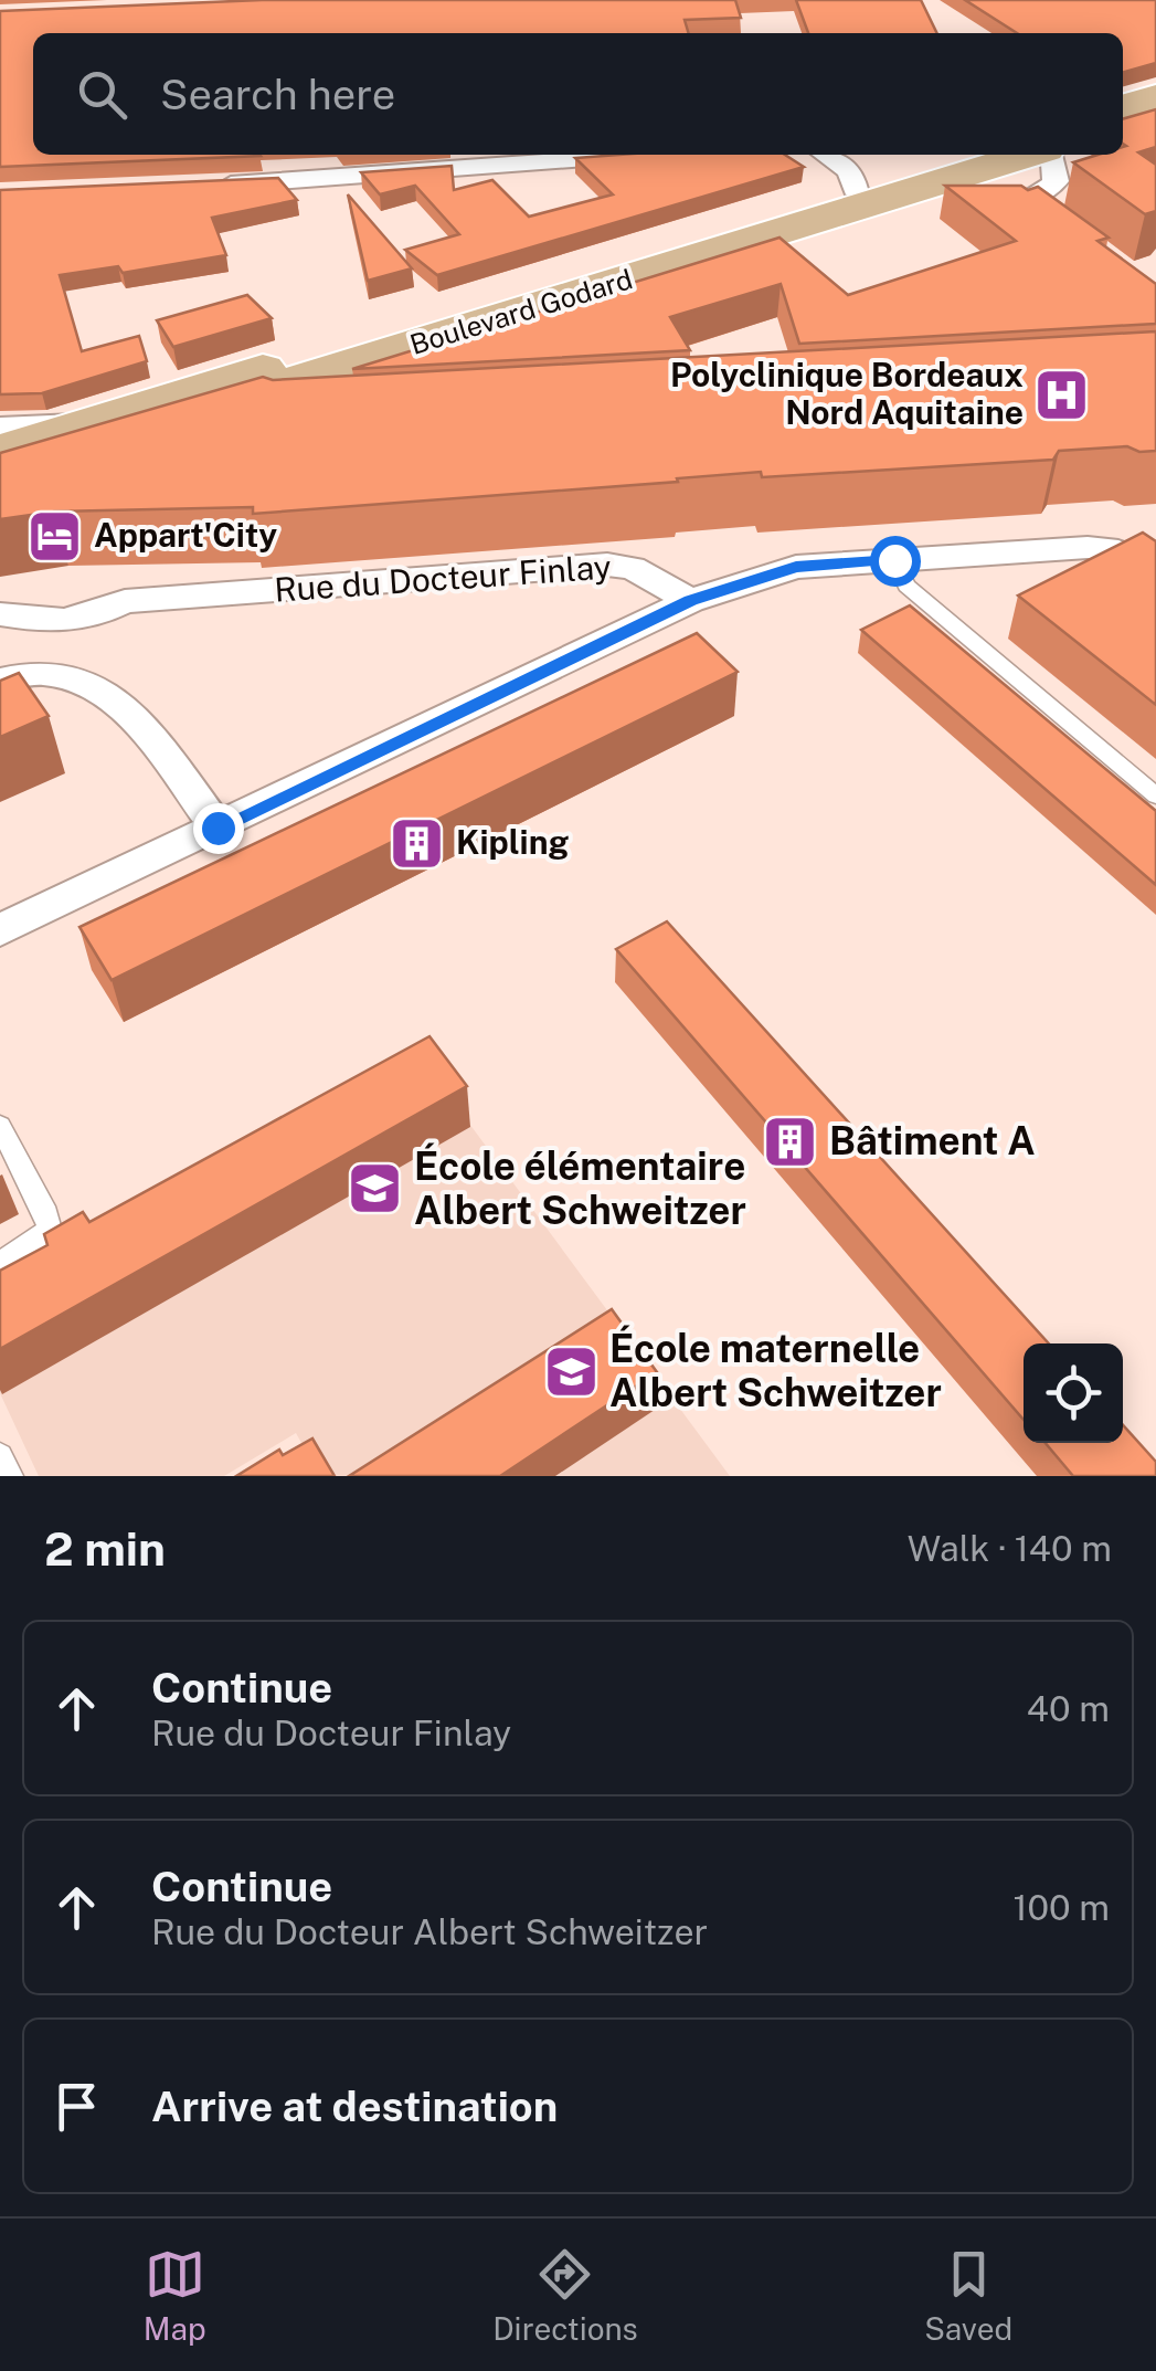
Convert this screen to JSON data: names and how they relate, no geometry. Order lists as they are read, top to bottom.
{
  "streets": {
    "main road": ["Boulevard Godard"],
    "street": ["Rue du Docteur Finlay"]
  },
  "places": {
    "hospital": ["Polyclinique Bordeaux Nord Aquitaine"],
    "hotel": ["Appart'City"],
    "building": ["Kipling", "Bâtiment A"],
    "school or university": ["École élémentaire Albert Schweitzer", "École maternelle Albert Schweitzer"]
  },
  "page": {
    "search": "Search here",
    "heading": ["2 min", "Walk · 140 m"],
    "list": [
      ["Continue", "Rue du Docteur Finlay", "40 m"],
      ["Continue", "Rue du Docteur Albert Schweitzer", "100 m"],
      "Arrive at destination"
    ],
    "nav": ["Map", "Directions", "Saved"]
  }
}
